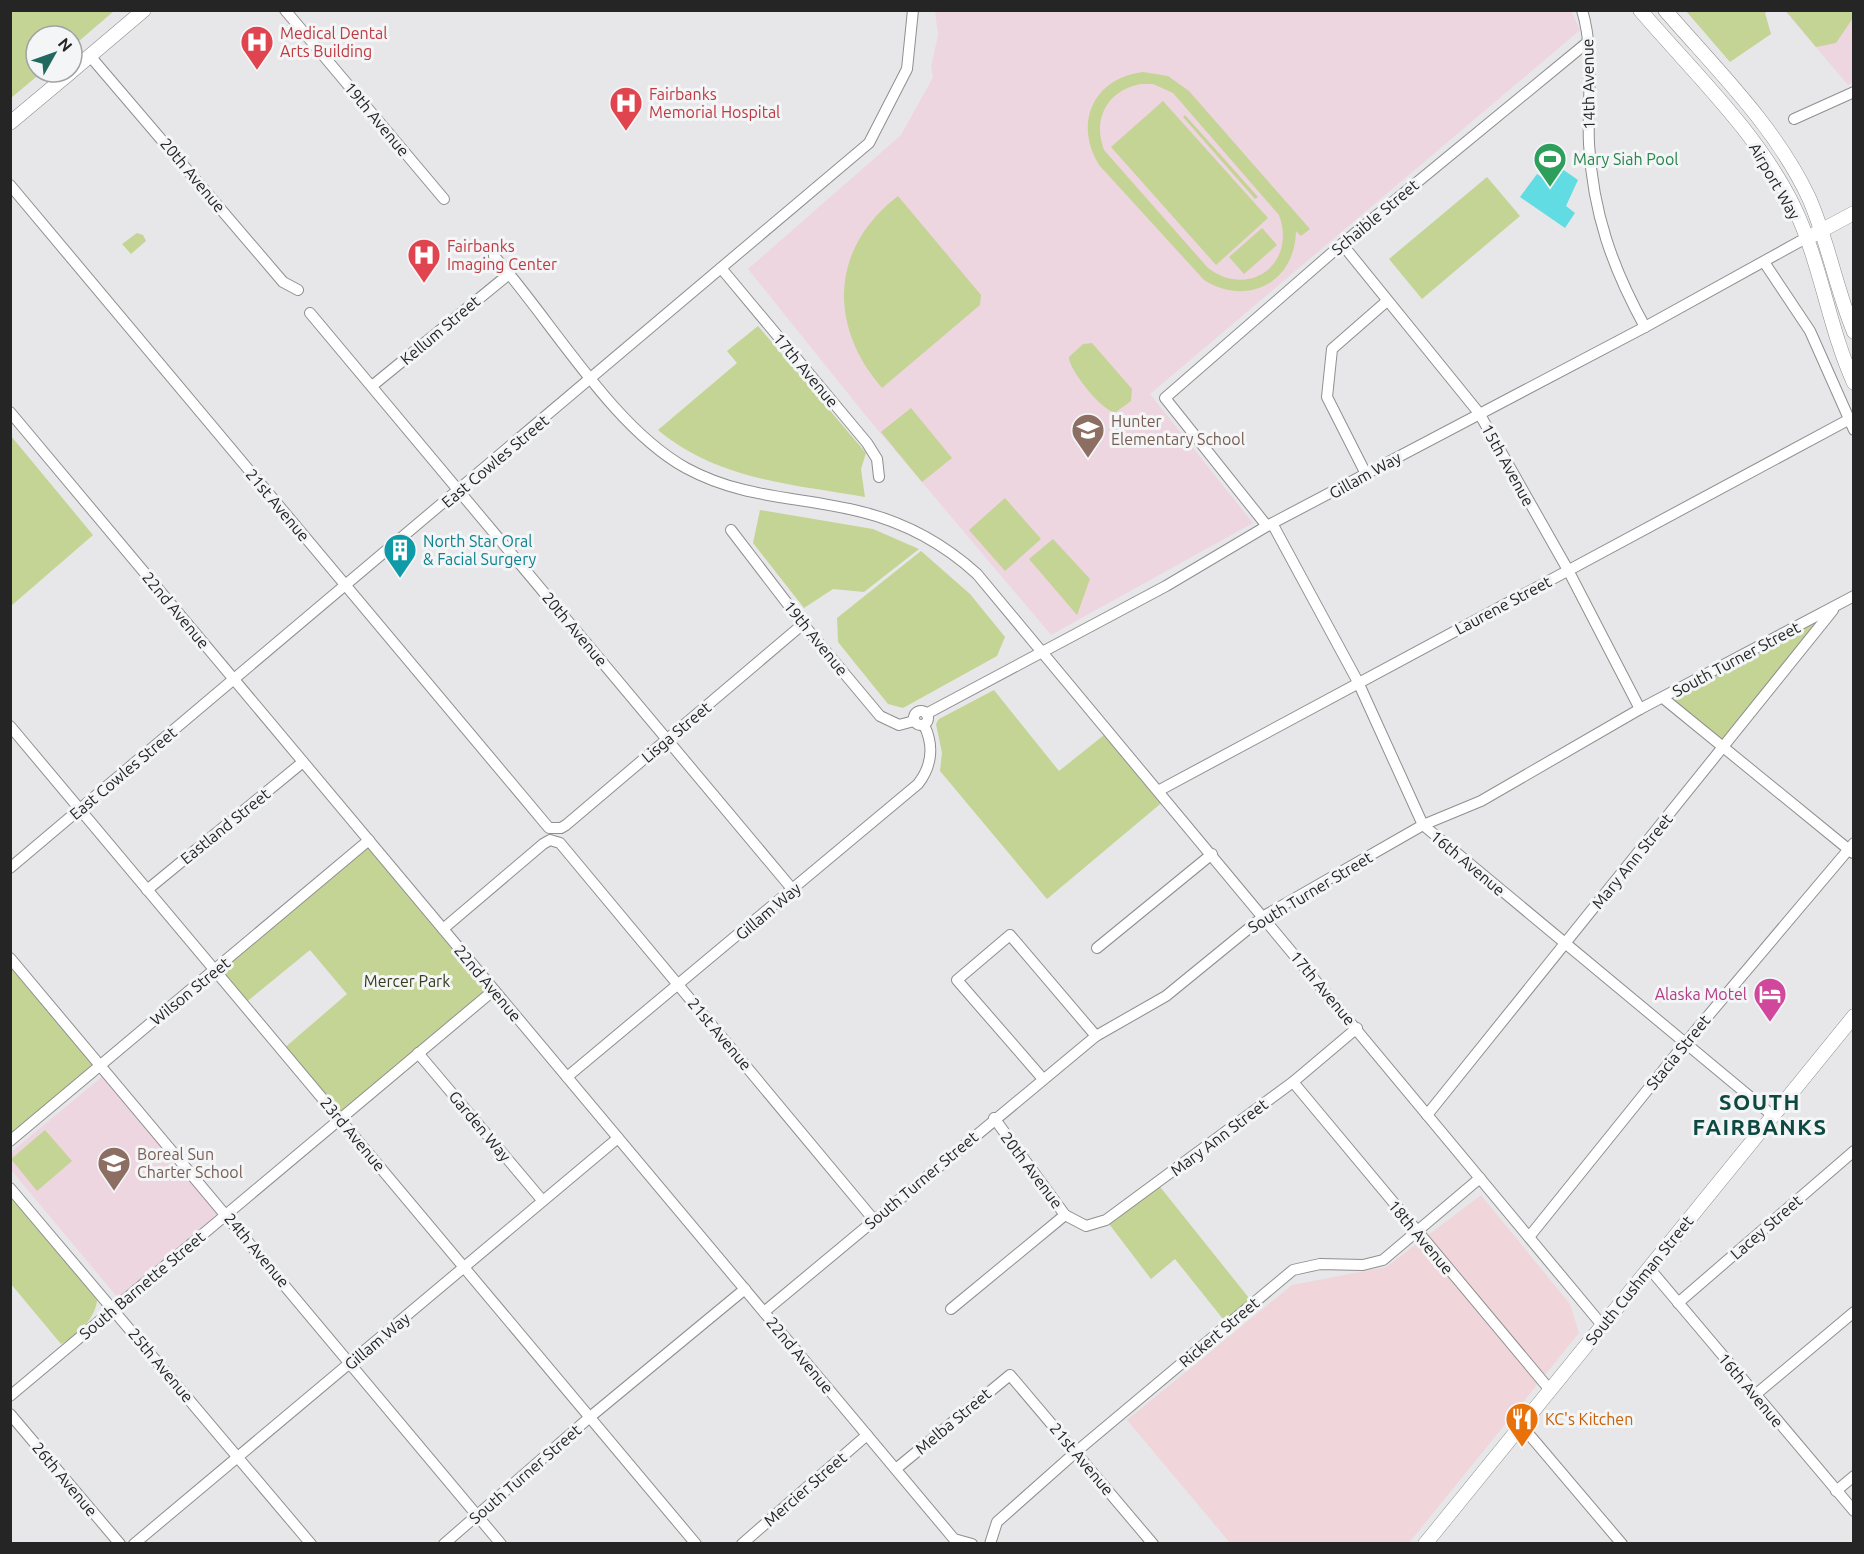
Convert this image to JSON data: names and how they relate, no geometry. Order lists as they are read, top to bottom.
{
  "streets": {
    "main road": ["Airport Way", "South Cushman Street"],
    "street": [
      "14th Avenue",
      "19th Avenue",
      "20th Avenue",
      "Schaible Street",
      "Kellum Street",
      "17th Avenue",
      "East Cowles Street",
      "15th Avenue",
      "Gillam Way",
      "21st Avenue",
      "Laurene Street",
      "22nd Avenue",
      "South Turner Street",
      "Lisga Street",
      "Eastland Street",
      "Mary Ann Street",
      "16th Avenue",
      "Wilson Street",
      "Stacia Street",
      "Garden Way",
      "23rd Avenue",
      "Lacey Street",
      "18th Avenue",
      "24th Avenue",
      "South Barnette Street",
      "Rickert Street",
      "25th Avenue",
      "Melba Street",
      "26th Avenue",
      "Mercier Street"
    ]
  },
  "crossings": [
    ["14th Avenue", "Schaible Street"],
    ["14th Avenue", "Gillam Way"],
    ["19th Avenue", "Gillam Way"],
    ["19th Avenue", "Lisga Street"],
    ["20th Avenue", "Kellum Street"],
    ["20th Avenue", "East Cowles Street"],
    ["20th Avenue", "Gillam Way"],
    ["20th Avenue", "South Turner Street"],
    ["20th Avenue", "Lisga Street"],
    ["20th Avenue", "Mary Ann Street"],
    ["Airport Way", "Gillam Way"],
    ["Schaible Street", "15th Avenue"],
    ["Schaible Street", "16th Avenue"],
    ["17th Avenue", "East Cowles Street"],
    ["17th Avenue", "Gillam Way"],
    ["17th Avenue", "Laurene Street"],
    ["17th Avenue", "South Turner Street"],
    ["17th Avenue", "Mary Ann Street"],
    ["17th Avenue", "Stacia Street"],
    ["17th Avenue", "South Cushman Street"],
    ["17th Avenue", "Rickert Street"],
    ["East Cowles Street", "21st Avenue"],
    ["East Cowles Street", "22nd Avenue"],
    ["East Cowles Street", "23rd Avenue"],
    ["15th Avenue", "Gillam Way"],
    ["15th Avenue", "Laurene Street"],
    ["15th Avenue", "South Turner Street"],
    ["Gillam Way", "21st Avenue"],
    ["Gillam Way", "22nd Avenue"],
    ["Gillam Way", "16th Avenue"],
    ["Gillam Way", "Garden Way"],
    ["Gillam Way", "23rd Avenue"],
    ["Gillam Way", "24th Avenue"],
    ["Gillam Way", "25th Avenue"],
    ["21st Avenue", "22nd Avenue"],
    ["21st Avenue", "South Turner Street"],
    ["21st Avenue", "Lisga Street"],
    ["21st Avenue", "Rickert Street"],
    ["21st Avenue", "Melba Street"],
    ["Laurene Street", "16th Avenue"],
    ["22nd Avenue", "South Turner Street"],
    ["22nd Avenue", "Eastland Street"],
    ["22nd Avenue", "Wilson Street"],
    ["22nd Avenue", "South Barnette Street"],
    ["22nd Avenue", "Melba Street"],
    ["22nd Avenue", "Mercier Street"],
    ["South Turner Street", "Mary Ann Street"],
    ["South Turner Street", "16th Avenue"],
    ["South Turner Street", "23rd Avenue"],
    ["South Turner Street", "24th Avenue"],
    ["Eastland Street", "23rd Avenue"],
    ["Mary Ann Street", "16th Avenue"],
    ["Mary Ann Street", "18th Avenue"],
    ["16th Avenue", "Stacia Street"],
    ["16th Avenue", "Lacey Street"],
    ["16th Avenue", "South Cushman Street"],
    ["Wilson Street", "23rd Avenue"],
    ["Wilson Street", "24th Avenue"],
    ["Garden Way", "South Barnette Street"],
    ["23rd Avenue", "South Barnette Street"],
    ["18th Avenue", "South Cushman Street"],
    ["18th Avenue", "Rickert Street"],
    ["24th Avenue", "South Barnette Street"],
    ["South Barnette Street", "25th Avenue"]
  ],
  "districts": ["SOUTH FAIRBANKS"],
  "parks": ["Mercer Park"],
  "places": {
    "hospital": ["Medical Dental Arts Building", "Fairbanks Memorial Hospital", "Fairbanks Imaging Center"],
    "sports": ["Mary Siah Pool"],
    "school or university": ["Hunter Elementary School", "Boreal Sun Charter School"],
    "building": ["North Star Oral & Facial Surgery"],
    "hotel": ["Alaska Motel"],
    "restaurant": ["KC's Kitchen"]
  },
  "north": "top right"
}
